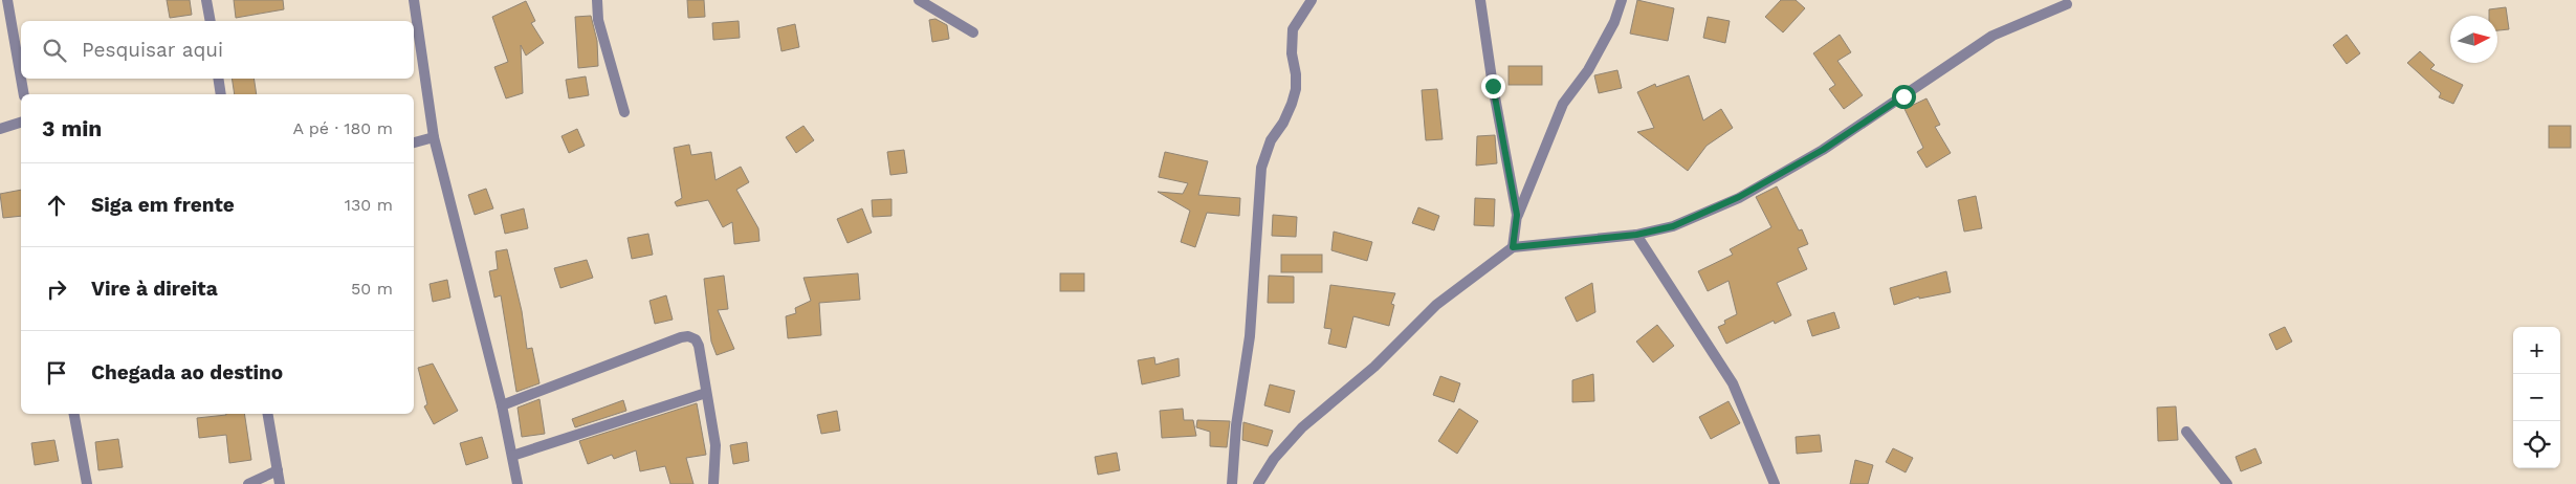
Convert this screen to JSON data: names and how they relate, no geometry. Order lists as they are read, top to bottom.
{
  "north": "right",
  "page": {
    "search": "Pesquisar aqui",
    "heading": ["3 min", "A pé · 180 m"],
    "list": [
      ["Siga em frente", "130 m"],
      ["Vire à direita", "50 m"],
      "Chegada ao destino"
    ],
    "map_buttons": ["+", "−"]
  }
}
